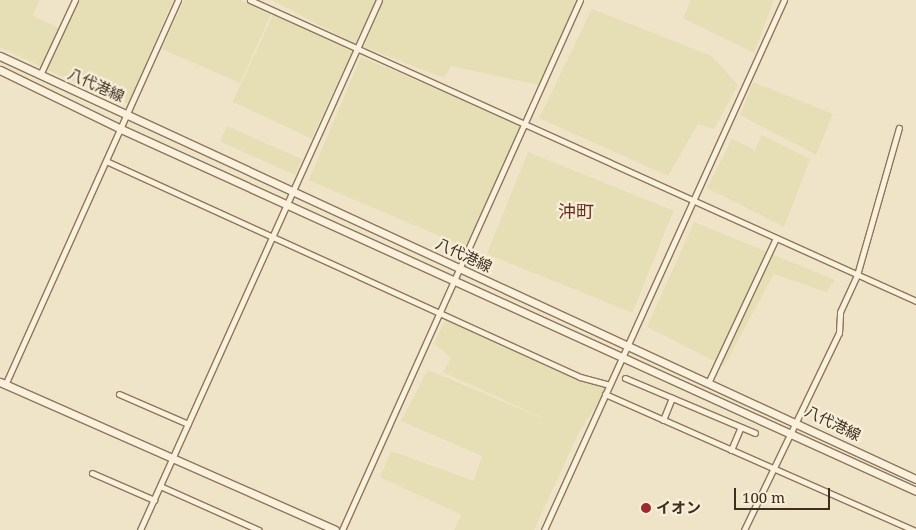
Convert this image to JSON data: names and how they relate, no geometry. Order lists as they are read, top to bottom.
{
  "streets": {
    "main road": ["八代港線"]
  },
  "districts": ["沖町"],
  "places": ["イオン"],
  "scale_bar": "100 m"
}
